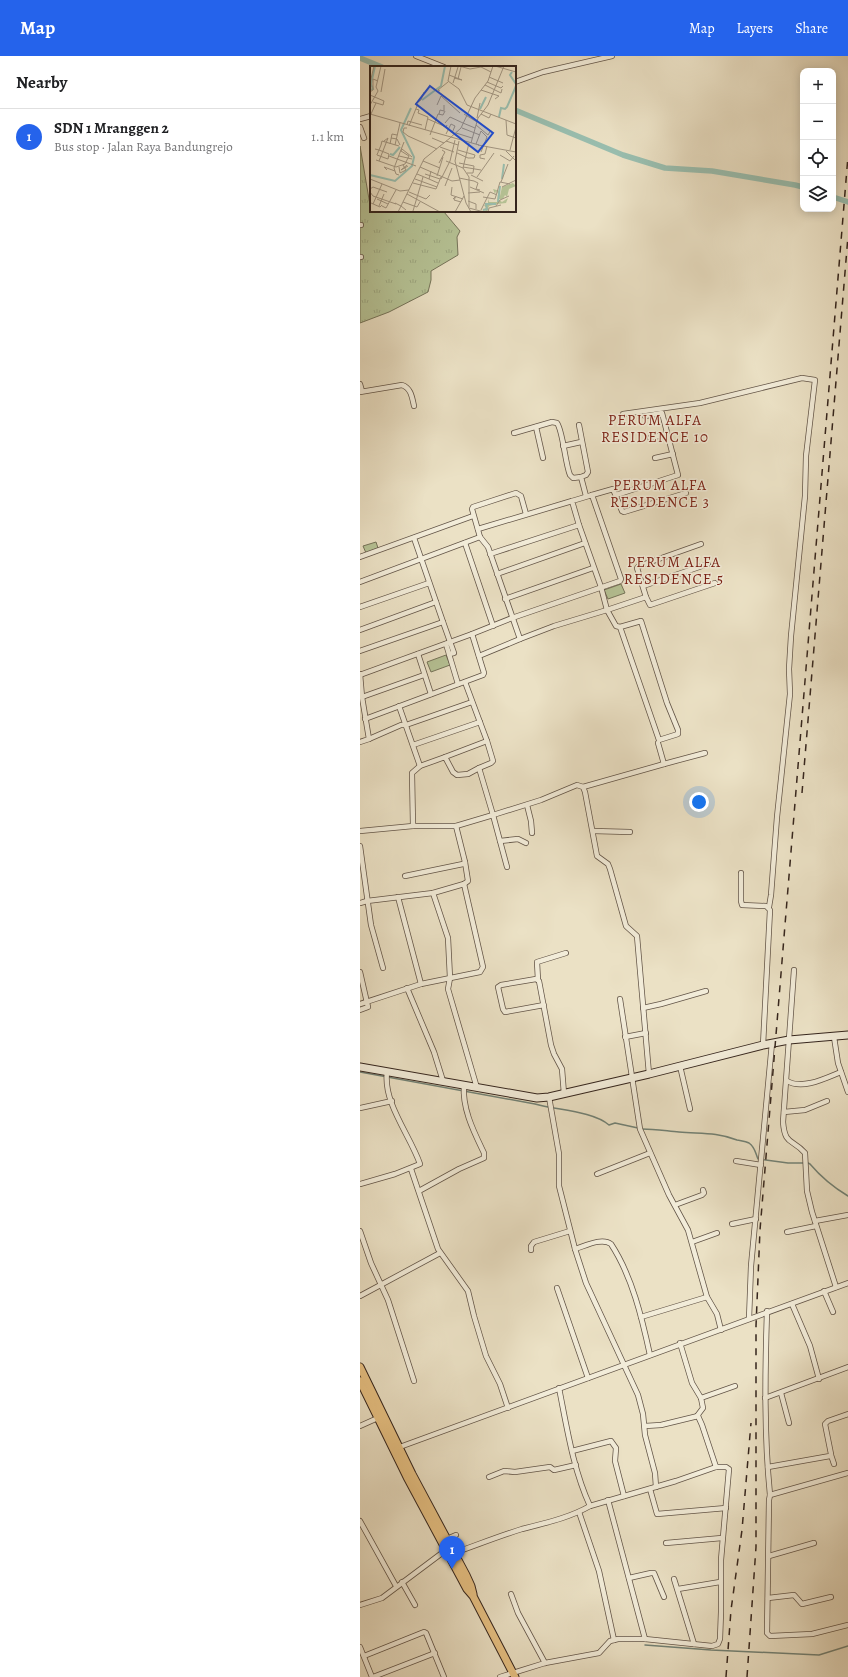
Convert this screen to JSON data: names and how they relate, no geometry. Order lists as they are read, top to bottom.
{
  "districts": ["PERUM ALFA RESIDENCE 10", "PERUM ALFA RESIDENCE 3", "PERUM ALFA RESIDENCE 5"],
  "page": {
    "header": "Map",
    "nav": ["Map", "Layers", "Share"],
    "heading": "Nearby",
    "map_buttons": ["+", "−"],
    "list": [
      {
        "mark": "1",
        "name": "SDN 1 Mranggen 2",
        "note": "Bus stop · Jalan Raya Bandungrejo",
        "value": "1.1 km"
      }
    ],
    "pins": "1"
  }
}
